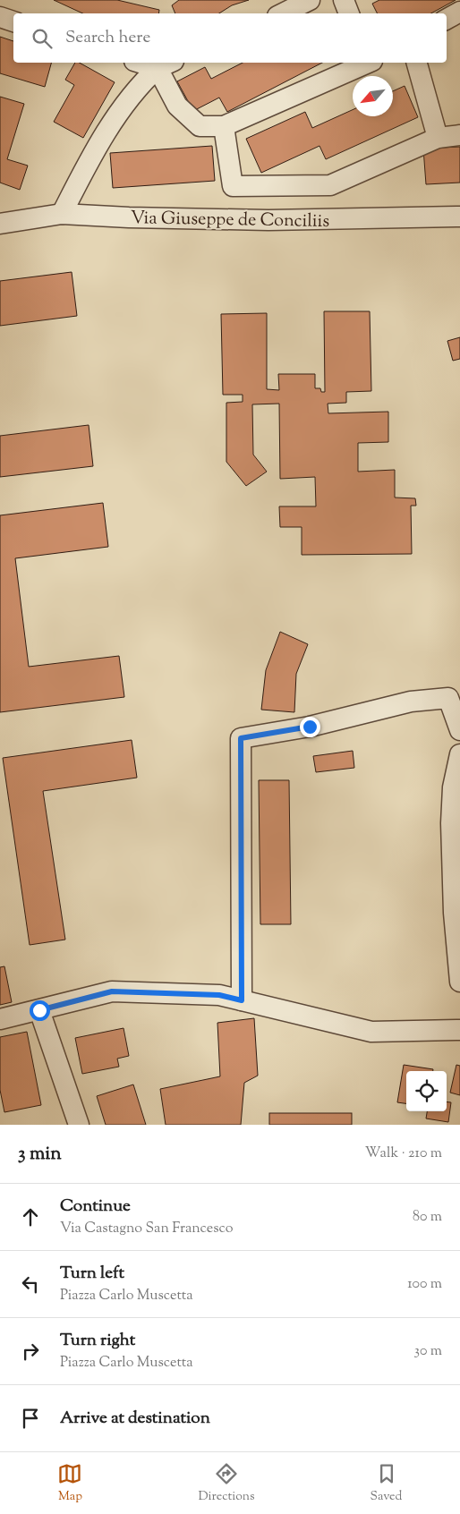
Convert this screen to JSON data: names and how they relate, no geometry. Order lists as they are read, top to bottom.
{
  "streets": {
    "street": ["Via Giuseppe de Conciliis"]
  },
  "north": "bottom left",
  "page": {
    "search": "Search here",
    "heading": ["3 min", "Walk · 210 m"],
    "list": [
      ["Continue", "Via Castagno San Francesco", "80 m"],
      ["Turn left", "Piazza Carlo Muscetta", "100 m"],
      ["Turn right", "Piazza Carlo Muscetta", "30 m"],
      "Arrive at destination"
    ],
    "nav": ["Map", "Directions", "Saved"]
  }
}
